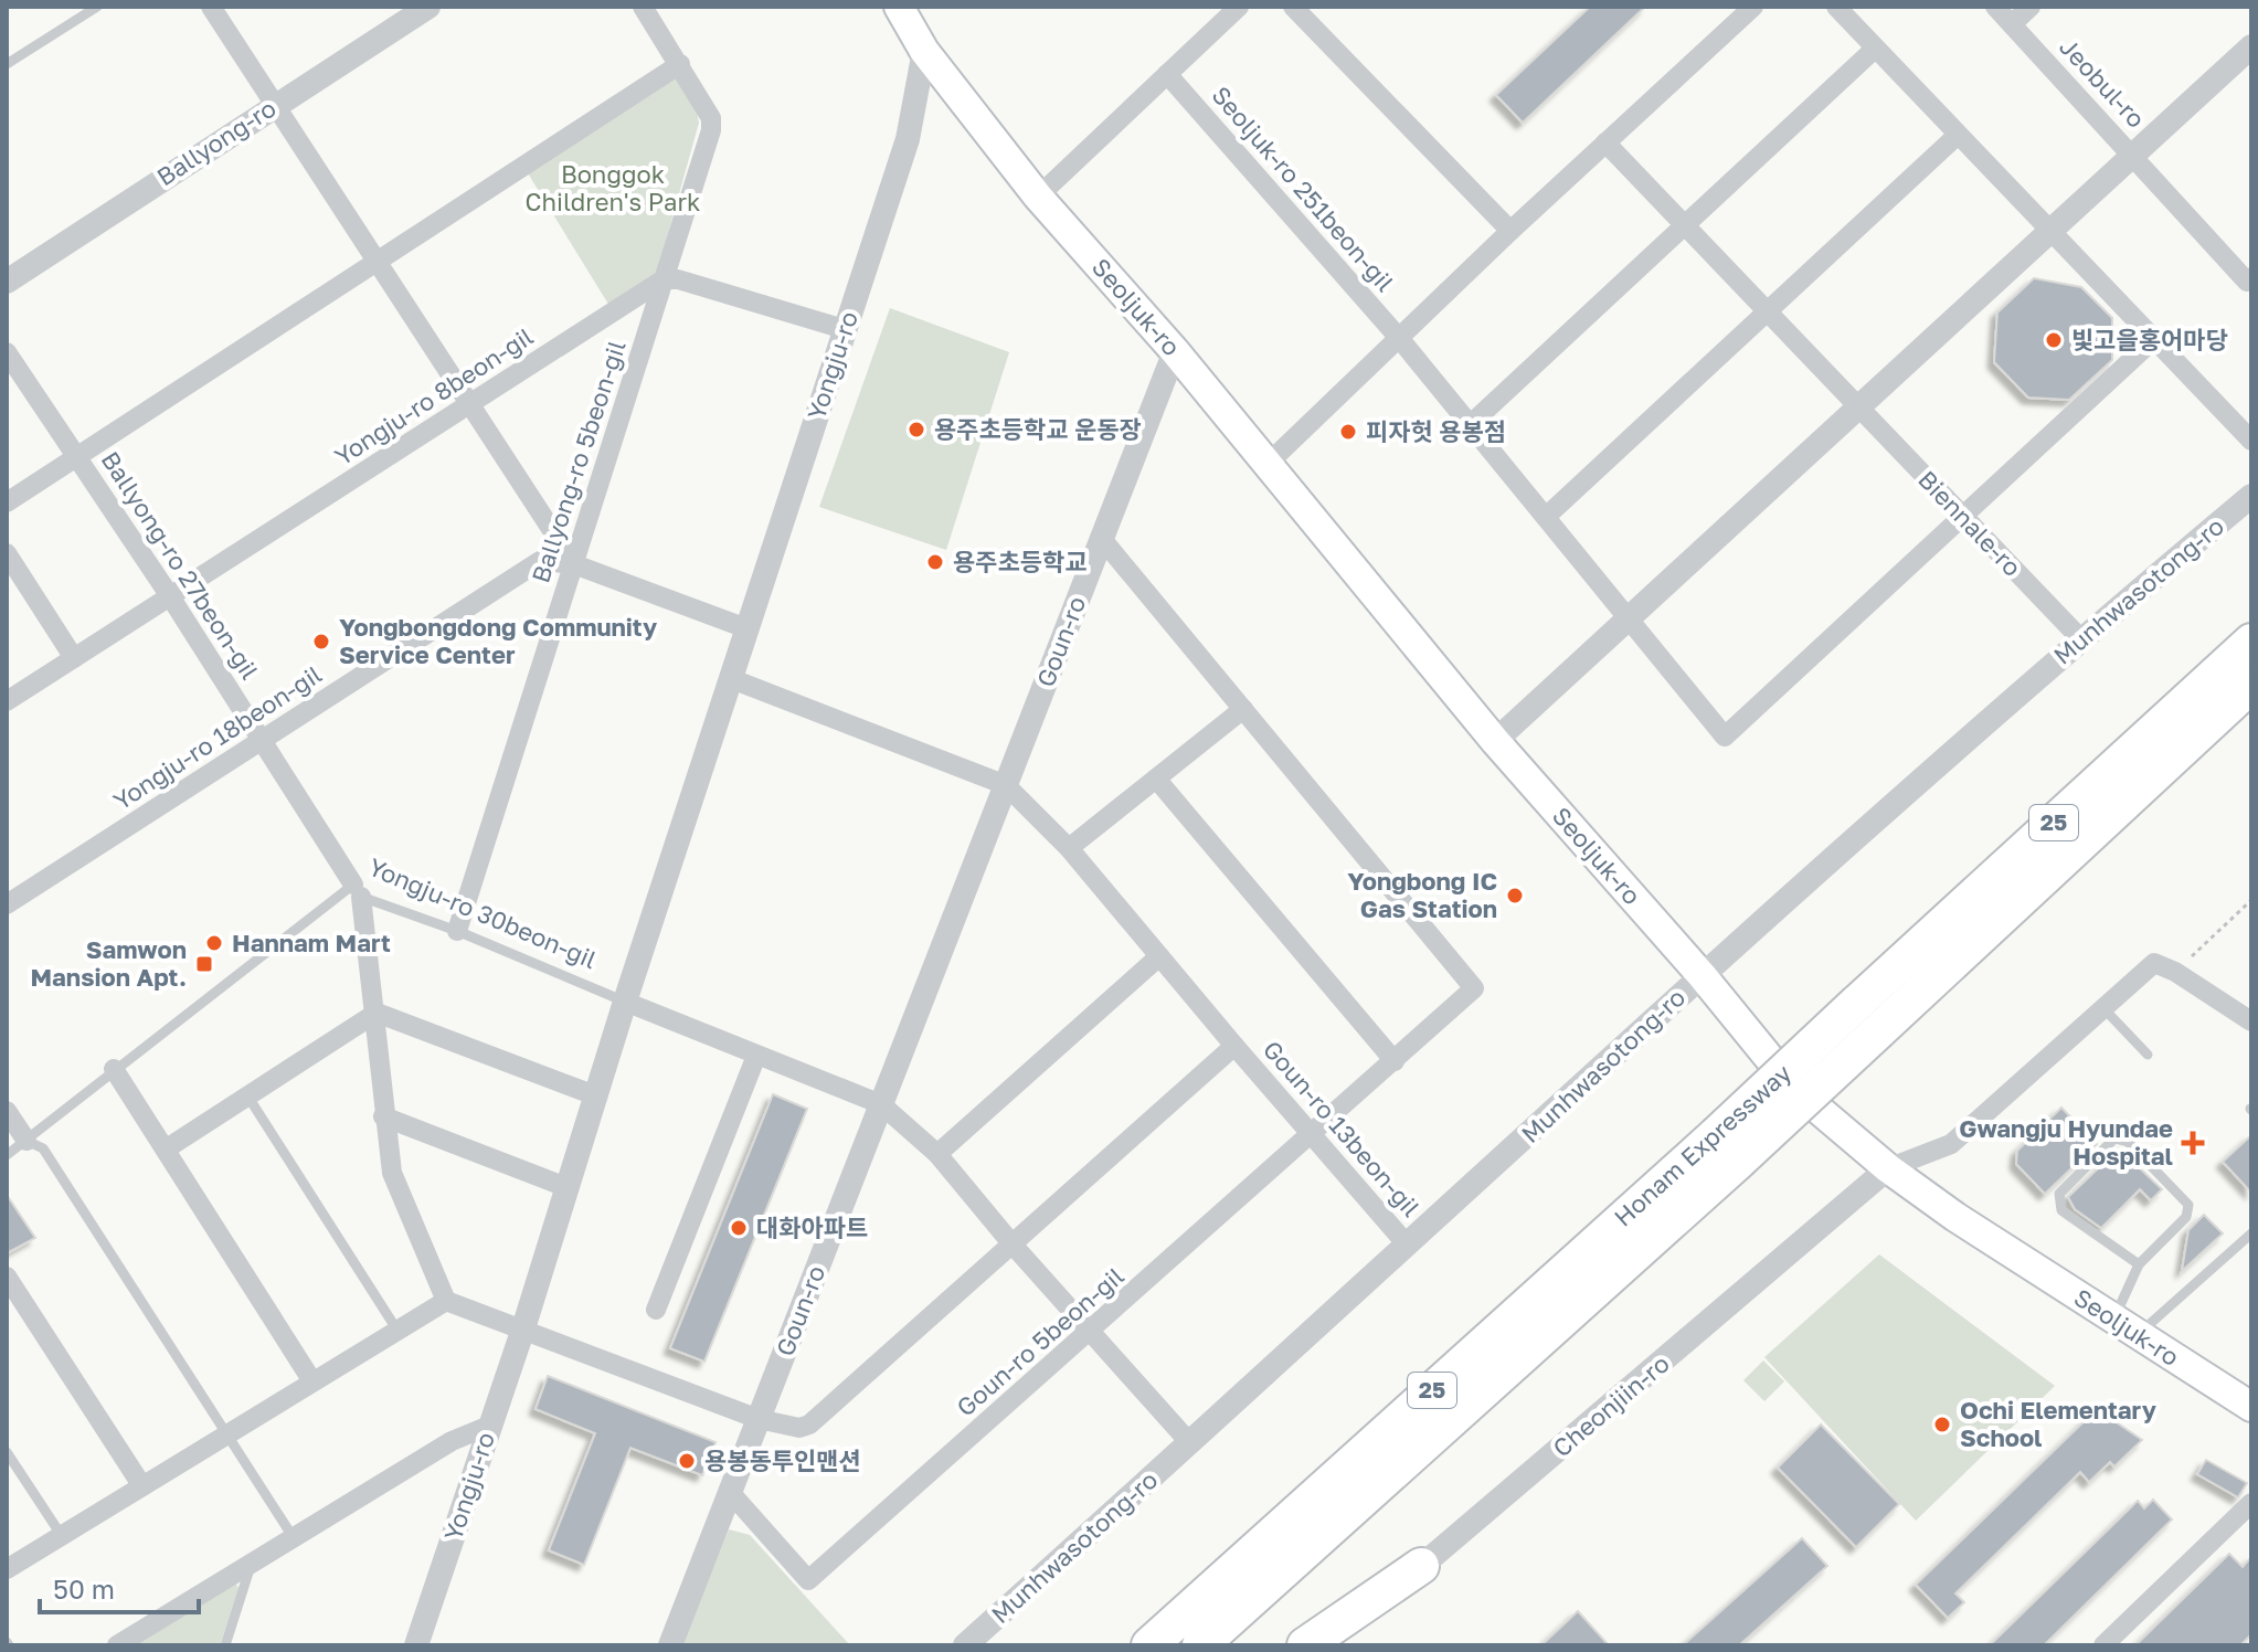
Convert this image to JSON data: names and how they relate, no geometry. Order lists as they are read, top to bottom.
{
  "streets": {
    "highway": ["25", "Honam Expressway"],
    "main road": ["Seoljuk-ro"],
    "street": [
      "Jeobul-ro",
      "Ballyong-ro",
      "Seoljuk-ro 251beon-gil",
      "Yongju-ro",
      "Yongju-ro 8beon-gil",
      "Ballyong-ro 5beon-gil",
      "Biennale-ro",
      "Ballyong-ro 27beon-gil",
      "Munhwasotong-ro",
      "Goun-ro",
      "Yongju-ro 18beon-gil",
      "Goun-ro 13beon-gil",
      "Goun-ro 5beon-gil",
      "Cheonjiin-ro"
    ],
    "lane": ["Yongju-ro 30beon-gil"]
  },
  "crossings": [
    ["Seoljuk-ro", "Yongju-ro"],
    ["Seoljuk-ro", "Munhwasotong-ro"],
    ["Seoljuk-ro", "Goun-ro"],
    ["Seoljuk-ro", "Cheonjiin-ro"],
    ["Yongju-ro", "Yongju-ro 18beon-gil"],
    ["Yongju-ro", "Yongju-ro 30beon-gil"],
    ["Yongju-ro 8beon-gil", "Ballyong-ro 5beon-gil"],
    ["Yongju-ro 8beon-gil", "Ballyong-ro 27beon-gil"],
    ["Ballyong-ro 5beon-gil", "Ballyong-ro 27beon-gil"],
    ["Ballyong-ro 5beon-gil", "Yongju-ro 18beon-gil"],
    ["Ballyong-ro 5beon-gil", "Yongju-ro 30beon-gil"],
    ["Biennale-ro", "Munhwasotong-ro"],
    ["Ballyong-ro 27beon-gil", "Yongju-ro 18beon-gil"],
    ["Ballyong-ro 27beon-gil", "Yongju-ro 30beon-gil"],
    ["Munhwasotong-ro", "Goun-ro 13beon-gil"],
    ["Goun-ro", "Goun-ro 13beon-gil"],
    ["Goun-ro", "Goun-ro 5beon-gil"],
    ["Goun-ro 13beon-gil", "Goun-ro 5beon-gil"]
  ],
  "parks": ["Bonggok Children's Park"],
  "places": {
    "other": [
      "빛고을홍어마당",
      "용주초등학교 운동장",
      "피자헛 용봉점",
      "용주초등학교",
      "Yongbongdong Community Service Center",
      "Yongbong IC Gas Station",
      "Hannam Mart",
      "대화아파트",
      "Ochi Elementary School",
      "용봉동투인맨션"
    ],
    "transit": ["Samwon Mansion Apt."],
    "health": ["Gwangju Hyundae Hospital"]
  },
  "scale_bar": "50 m"
}
